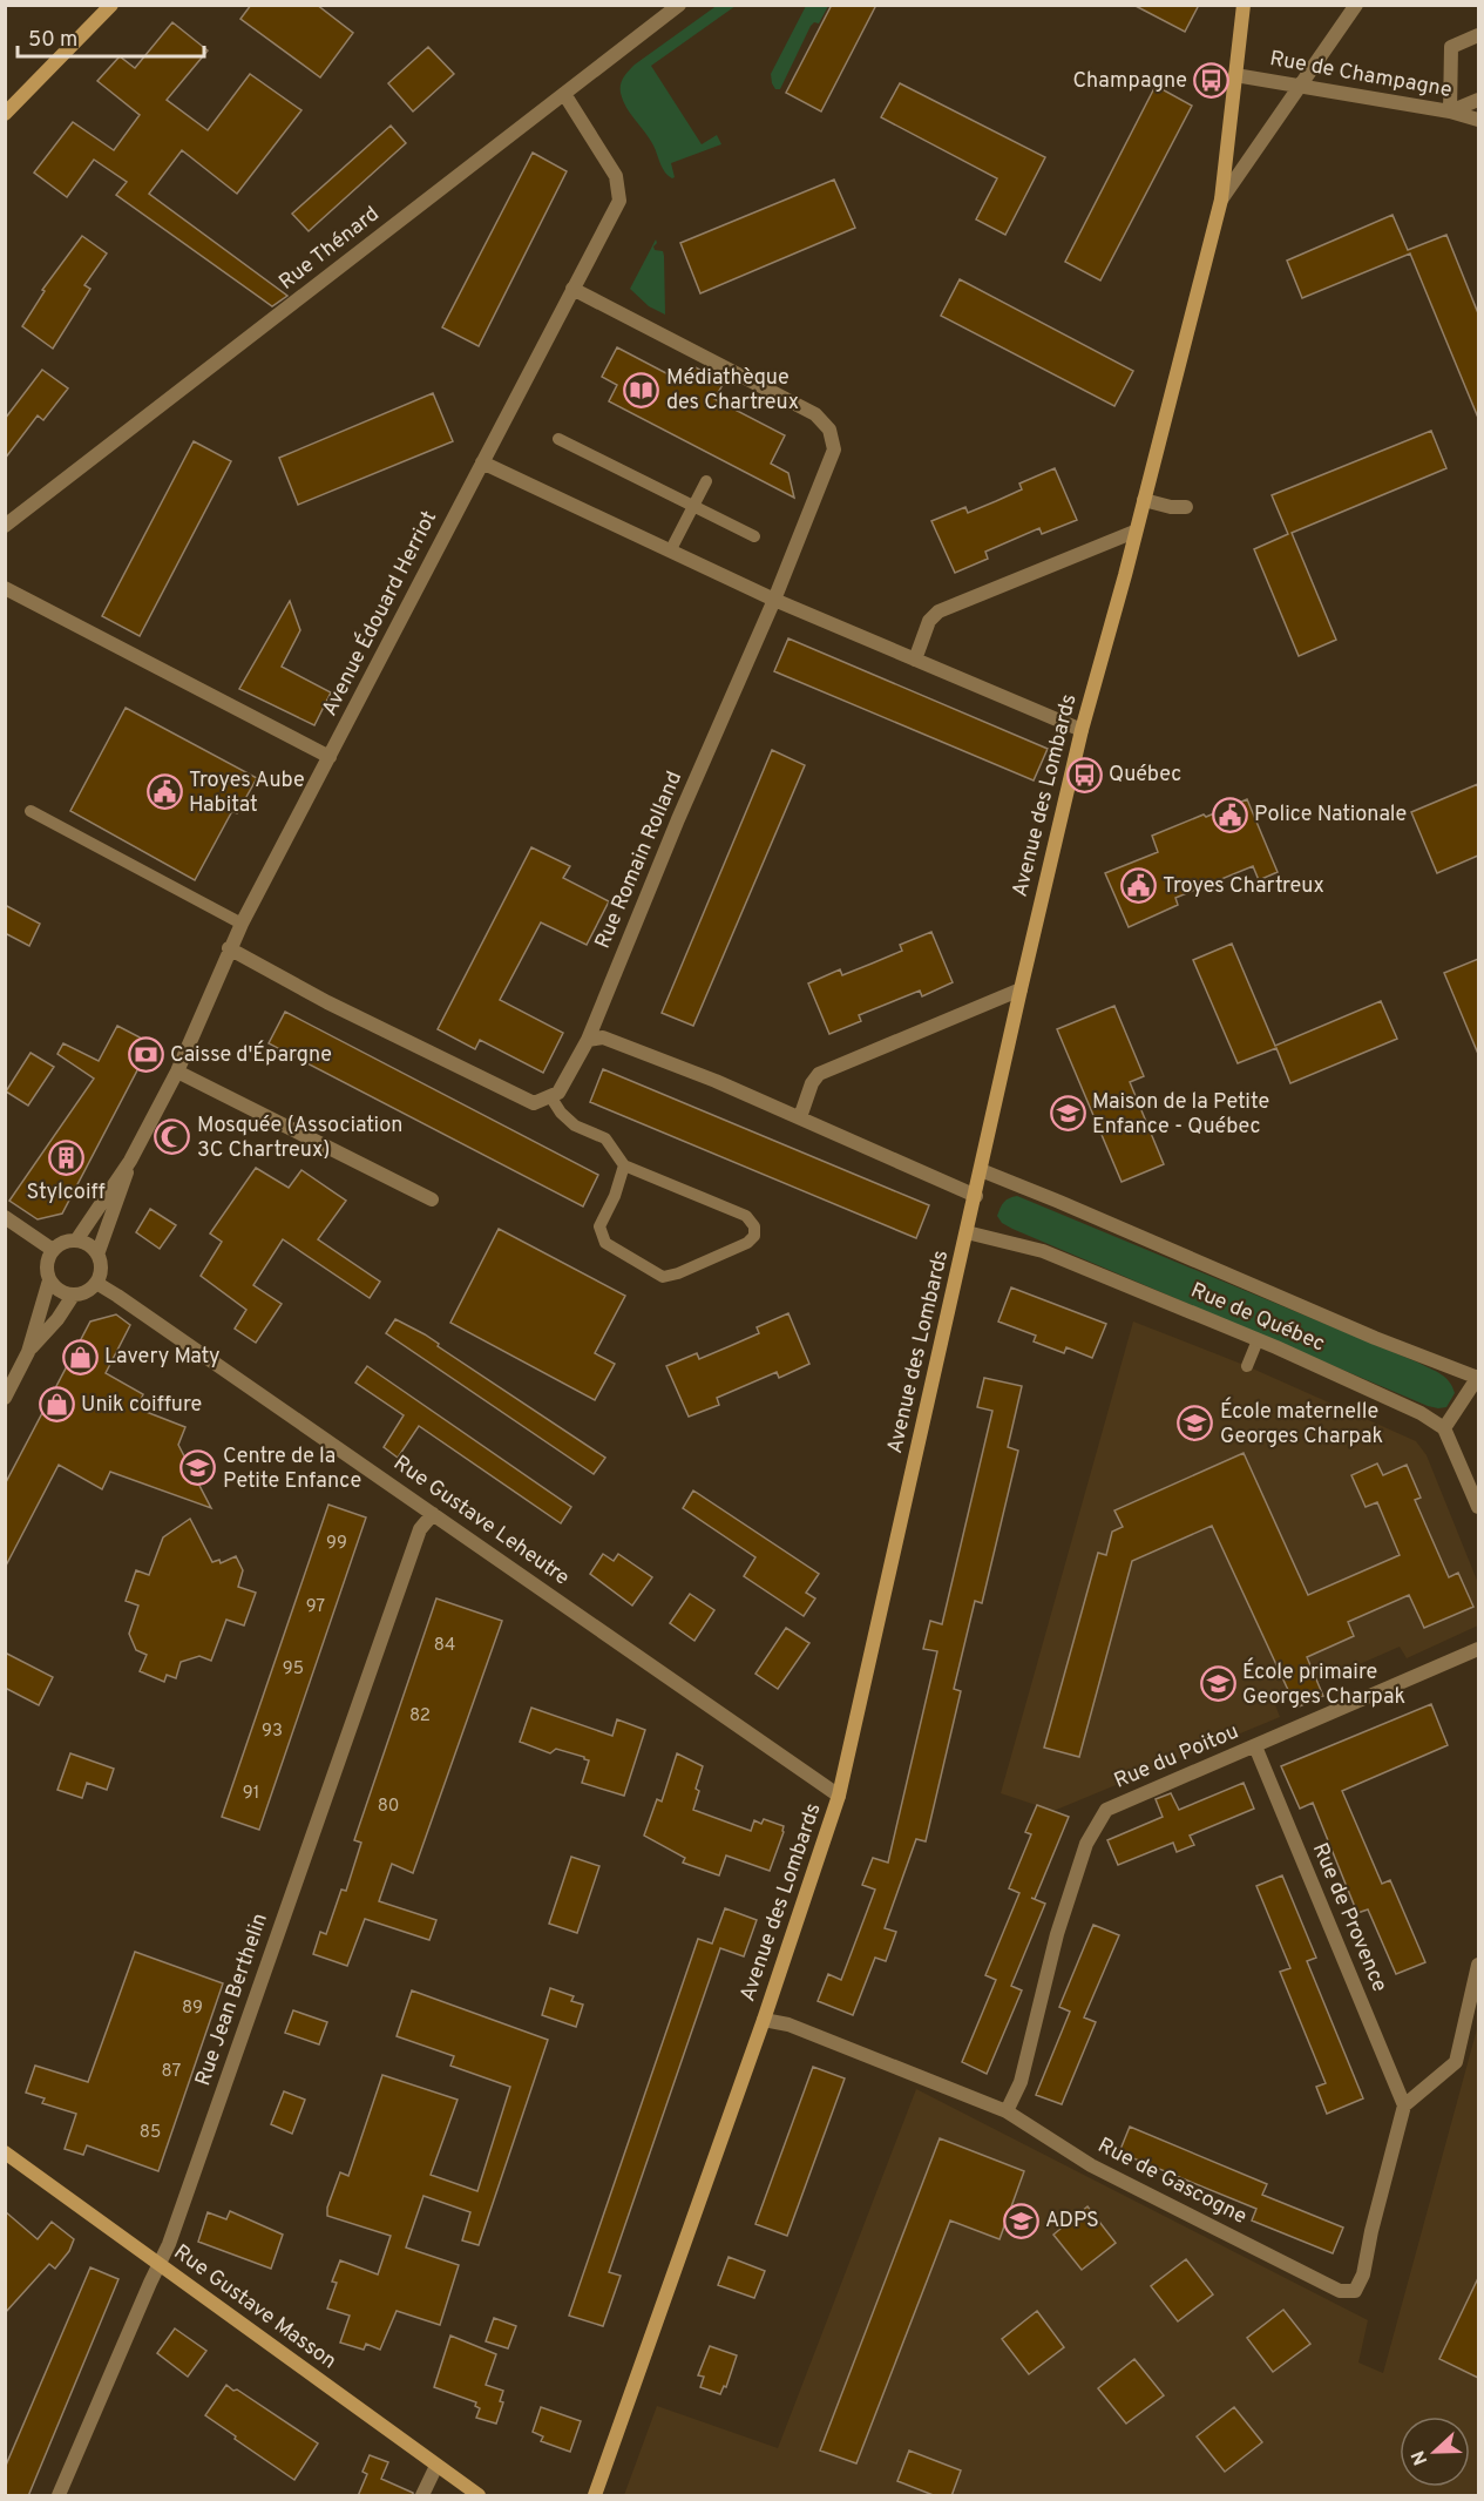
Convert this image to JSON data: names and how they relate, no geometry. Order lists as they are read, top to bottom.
{
  "streets": {
    "street": [
      "Rue de Champagne",
      "Rue Thénard",
      "Avenue Édouard Herriot",
      "Avenue des Lombards",
      "Rue Romain Rolland",
      "Rue de Québec",
      "Rue Gustave Leheutre",
      "Rue du Poitou",
      "Rue de Provence",
      "Rue Jean Berthelin",
      "Rue de Gascogne",
      "Rue Gustave Masson"
    ]
  },
  "crossings": [
    ["Rue de Champagne", "Avenue des Lombards"],
    ["Rue Thénard", "Avenue Édouard Herriot"],
    ["Avenue Édouard Herriot", "Rue Romain Rolland"],
    ["Avenue Édouard Herriot", "Rue Gustave Leheutre"],
    ["Avenue des Lombards", "Rue de Québec"],
    ["Avenue des Lombards", "Rue Gustave Leheutre"],
    ["Avenue des Lombards", "Rue de Gascogne"],
    ["Rue Gustave Leheutre", "Rue Jean Berthelin"],
    ["Rue du Poitou", "Rue de Provence"],
    ["Rue du Poitou", "Rue de Gascogne"],
    ["Rue de Provence", "Rue de Gascogne"],
    ["Rue Jean Berthelin", "Rue Gustave Masson"]
  ],
  "places": {
    "bus stop": ["Champagne", "Québec"],
    "library": ["Médiathèque des Chartreux"],
    "public building": ["Troyes Aube Habitat", "Police Nationale", "Troyes Chartreux"],
    "bank": ["Caisse d'Épargne"],
    "school or university": [
      "Maison de la Petite Enfance - Québec",
      "École maternelle Georges Charpak",
      "Centre de la Petite Enfance",
      "École primaire Georges Charpak",
      "ADPS"
    ],
    "mosque": ["Mosquée (Association 3C Chartreux)"],
    "building": ["Stylcoiff"],
    "shop": ["Lavery Maty", "Unik coiffure"]
  },
  "house_numbers": [
    "99",
    "97",
    "84",
    "95",
    "82",
    "93",
    "91",
    "80",
    "89",
    "87",
    "85"
  ],
  "scale_bar": "50 m",
  "north": "left"
}
